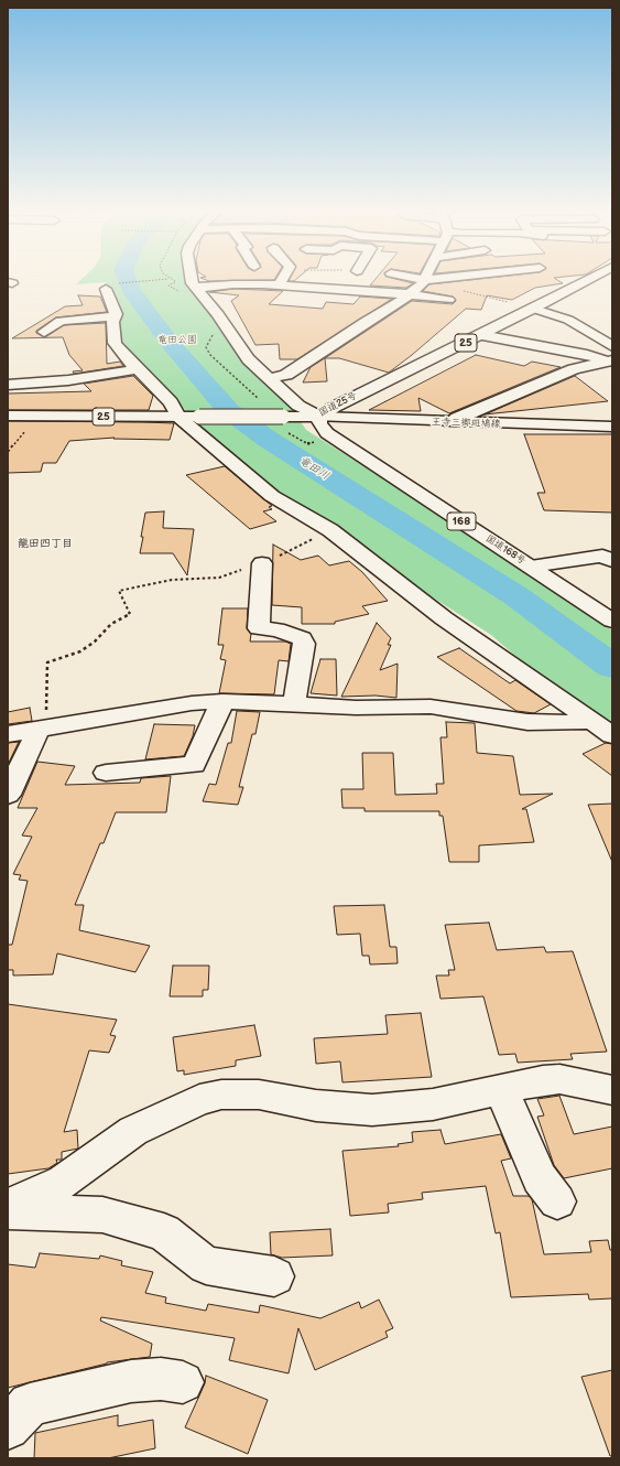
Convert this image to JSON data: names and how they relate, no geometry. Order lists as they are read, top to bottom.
{
  "streets": {
    "main road": [
      "25",
      "国道25号",
      "王寺三郷斑鳩線",
      "168",
      "国道168号"
    ]
  },
  "crossings": [
    ["国道25号", "王寺三郷斑鳩線"],
    ["国道25号", "国道168号"],
    ["王寺三郷斑鳩線", "国道168号"]
  ],
  "districts": ["龍田四丁目"],
  "water": ["竜田川"],
  "parks": ["竜田公園"]
}
